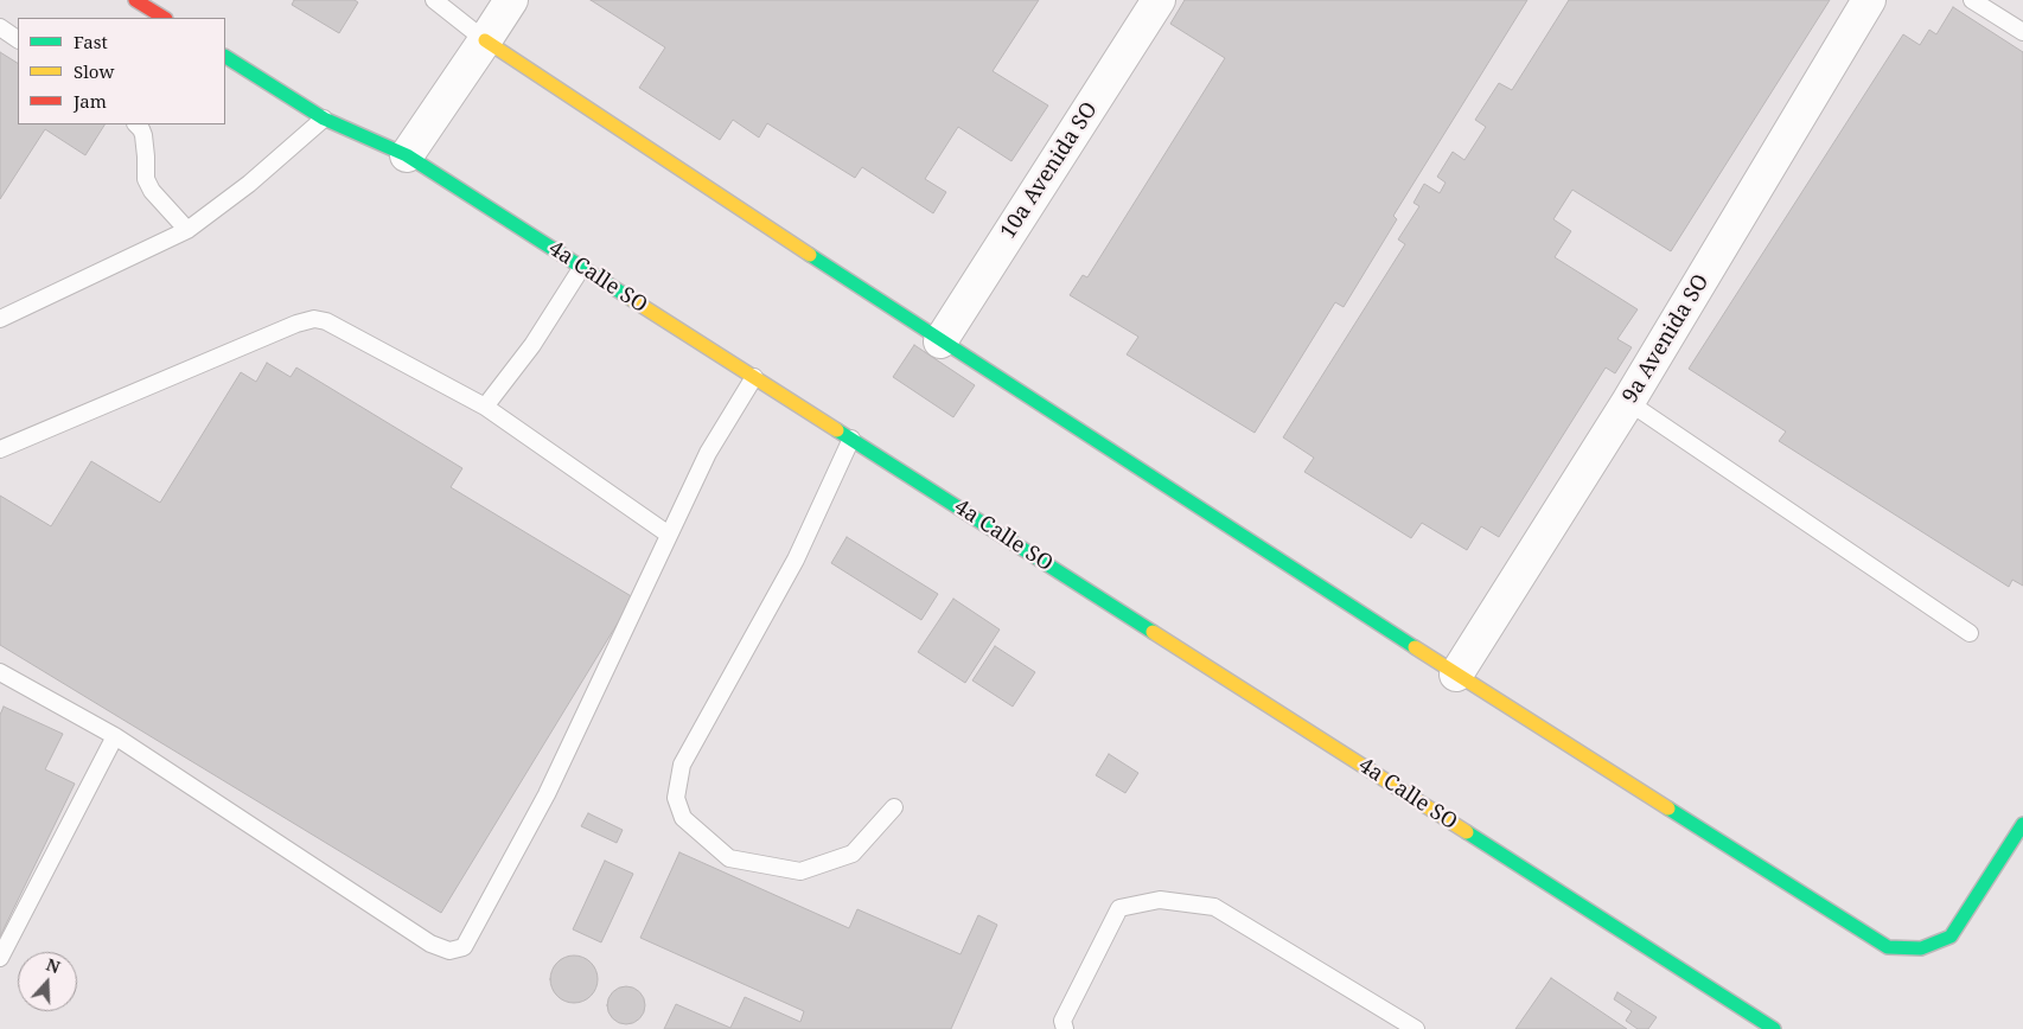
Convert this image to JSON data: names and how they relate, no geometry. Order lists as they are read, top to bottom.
{
  "streets": {
    "street": ["10a Avenida SO", "4a Calle SO", "9a Avenida SO"]
  },
  "legend": ["Fast", "Slow", "Jam"],
  "north": "top"
}
